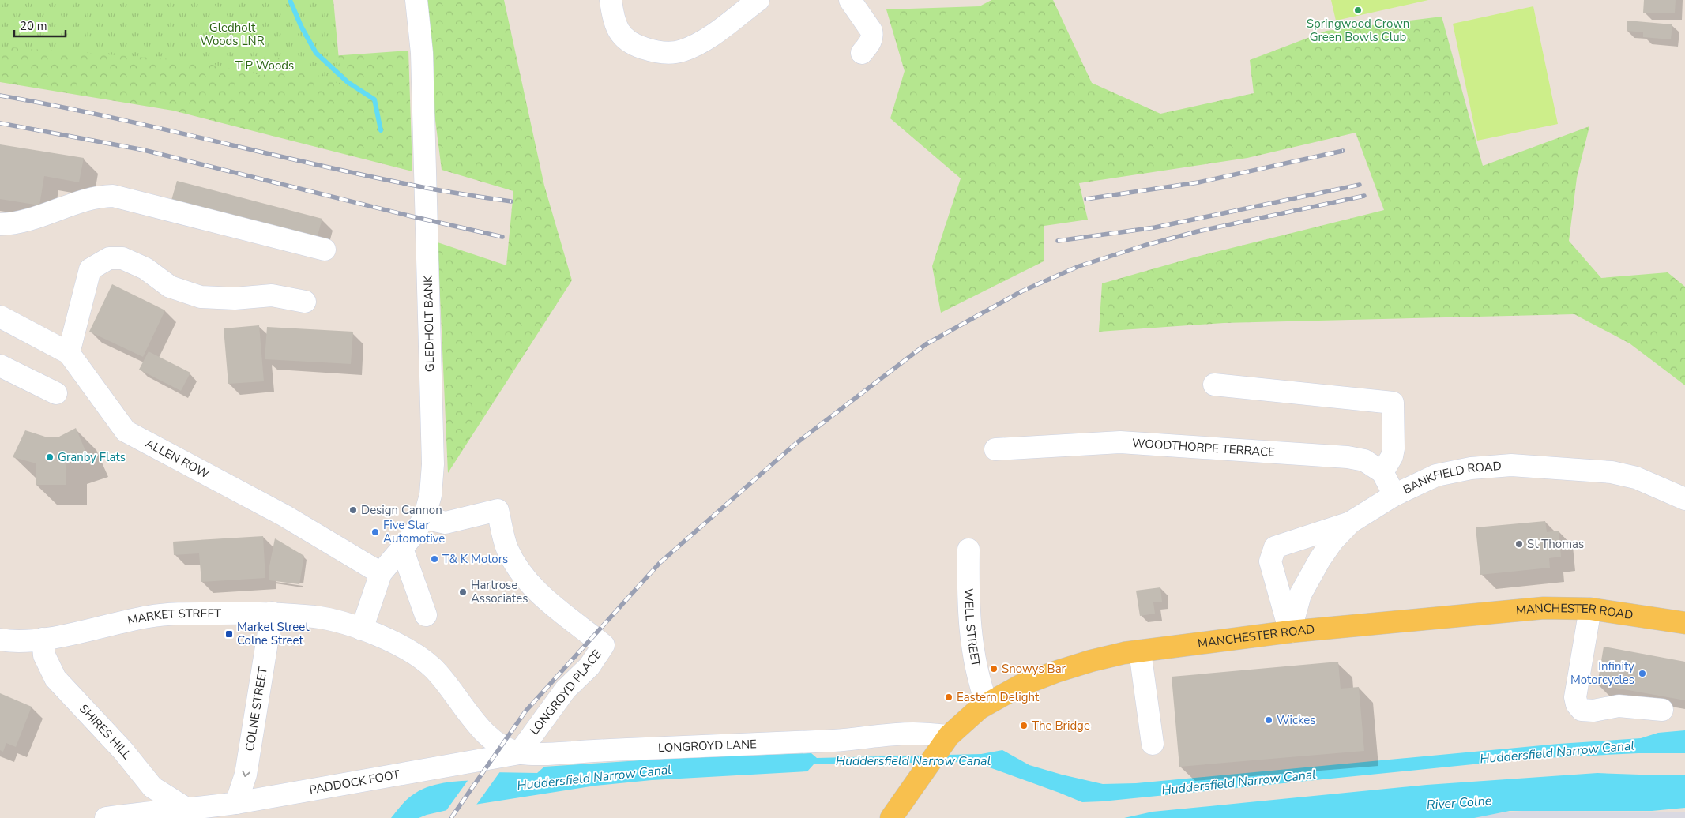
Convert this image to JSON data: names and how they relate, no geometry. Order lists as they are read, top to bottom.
{
  "streets": {
    "main road": ["MANCHESTER ROAD"],
    "street": [
      "GLEDHOLT BANK",
      "WOODTHORPE TERRACE",
      "ALLEN ROW",
      "BANKFIELD ROAD",
      "MARKET STREET",
      "WELL STREET",
      "LONGROYD PLACE",
      "COLNE STREET",
      "SHIRES HILL",
      "LONGROYD LANE",
      "PADDOCK FOOT"
    ]
  },
  "crossings": [
    ["GLEDHOLT BANK", "ALLEN ROW"],
    ["GLEDHOLT BANK", "MARKET STREET"],
    ["GLEDHOLT BANK", "LONGROYD PLACE"],
    ["BANKFIELD ROAD", "MANCHESTER ROAD"],
    ["MANCHESTER ROAD", "WELL STREET"],
    ["MANCHESTER ROAD", "LONGROYD LANE"],
    ["MARKET STREET", "COLNE STREET"],
    ["MARKET STREET", "SHIRES HILL"],
    ["MARKET STREET", "LONGROYD LANE"],
    ["LONGROYD PLACE", "LONGROYD LANE"],
    ["LONGROYD PLACE", "PADDOCK FOOT"],
    ["COLNE STREET", "PADDOCK FOOT"],
    ["SHIRES HILL", "PADDOCK FOOT"],
    ["LONGROYD LANE", "PADDOCK FOOT"]
  ],
  "one_way": ["COLNE STREET"],
  "water": ["Huddersfield Narrow Canal", "River Colne"],
  "parks": ["Gledholt Woods LNR", "T P Woods"],
  "places": {
    "other": [
      "Springwood Crown Green Bowls Club",
      "Granby Flats",
      "Design Cannon",
      "Five Star Automotive",
      "St Thomas",
      "T& K Motors",
      "Hartrose Associates",
      "Snowys Bar",
      "Infinity Motorcycles",
      "Eastern Delight",
      "Wickes",
      "The Bridge"
    ],
    "transit": ["Market Street Colne Street"]
  },
  "scale_bar": "20 m"
}
